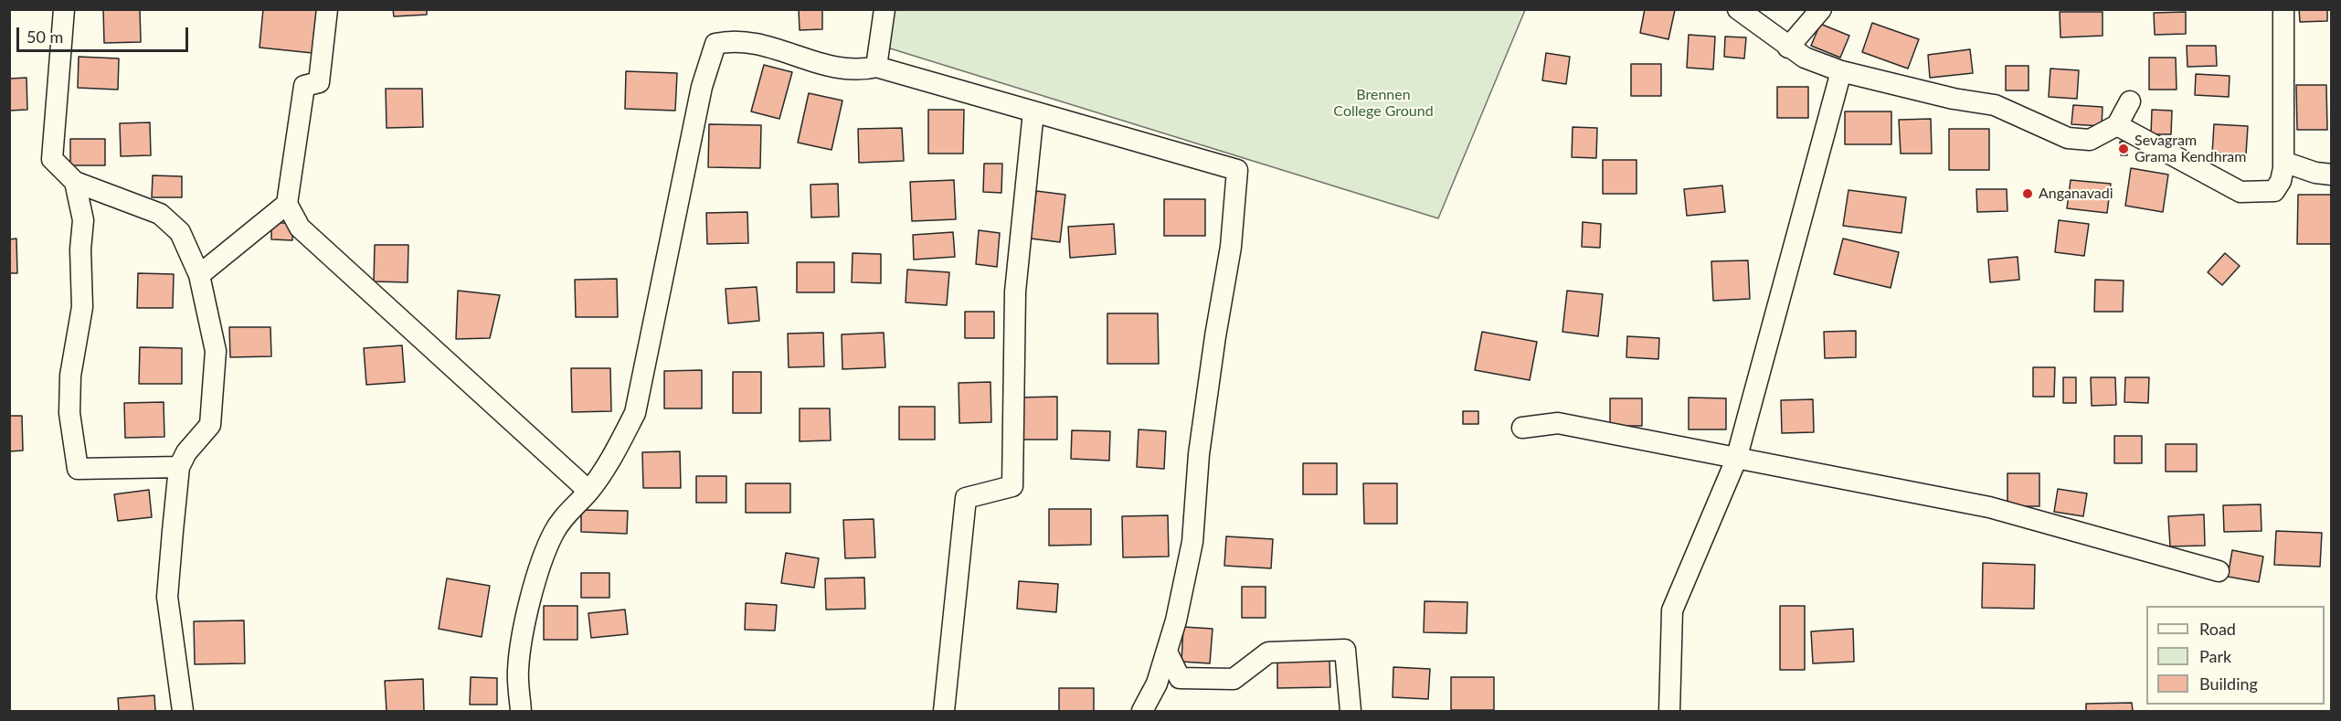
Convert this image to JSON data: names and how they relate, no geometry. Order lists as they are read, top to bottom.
{
  "parks": ["Brennen College Ground"],
  "places": ["Sevagram Grama Kendhram", "Anganavadi"],
  "legend": ["Road", "Park", "Building"],
  "scale_bar": "50 m"
}
